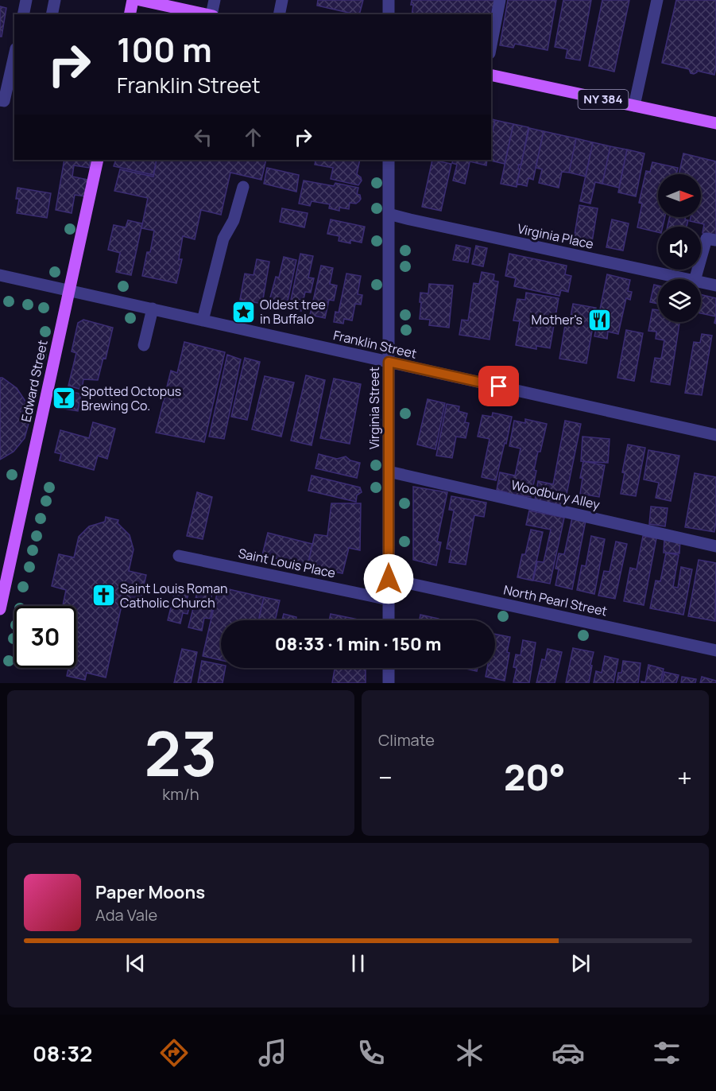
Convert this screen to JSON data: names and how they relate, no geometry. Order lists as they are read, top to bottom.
{
  "streets": {
    "main road": ["NY 384", "Edward Street"],
    "street": [
      "Virginia Place",
      "Franklin Street",
      "Virginia Street",
      "Woodbury Alley",
      "Saint Louis Place",
      "North Pearl Street"
    ]
  },
  "crossings": [
    ["Virginia Place", "Virginia Street"],
    ["Franklin Street", "Edward Street"],
    ["Franklin Street", "Virginia Street"],
    ["Virginia Street", "Woodbury Alley"],
    ["Virginia Street", "Saint Louis Place"],
    ["Virginia Street", "North Pearl Street"]
  ],
  "places": {
    "place": ["Oldest tree in Buffalo"],
    "restaurant": ["Mother's"],
    "bar": ["Spotted Octopus Brewing Co."],
    "church": ["Saint Louis Roman Catholic Church"]
  },
  "north": "right",
  "page": {
    "turn": ["100 m", "Franklin Street"],
    "limit": "30",
    "trip": "08:33 · 1 min · 150 m",
    "tile": [
      ["23", "km/h"],
      "Climate"
    ],
    "heat": ["−", "20°", "+"],
    "song": ["Paper Moons", "Ada Vale"],
    "tabs": "08:32"
  }
}
